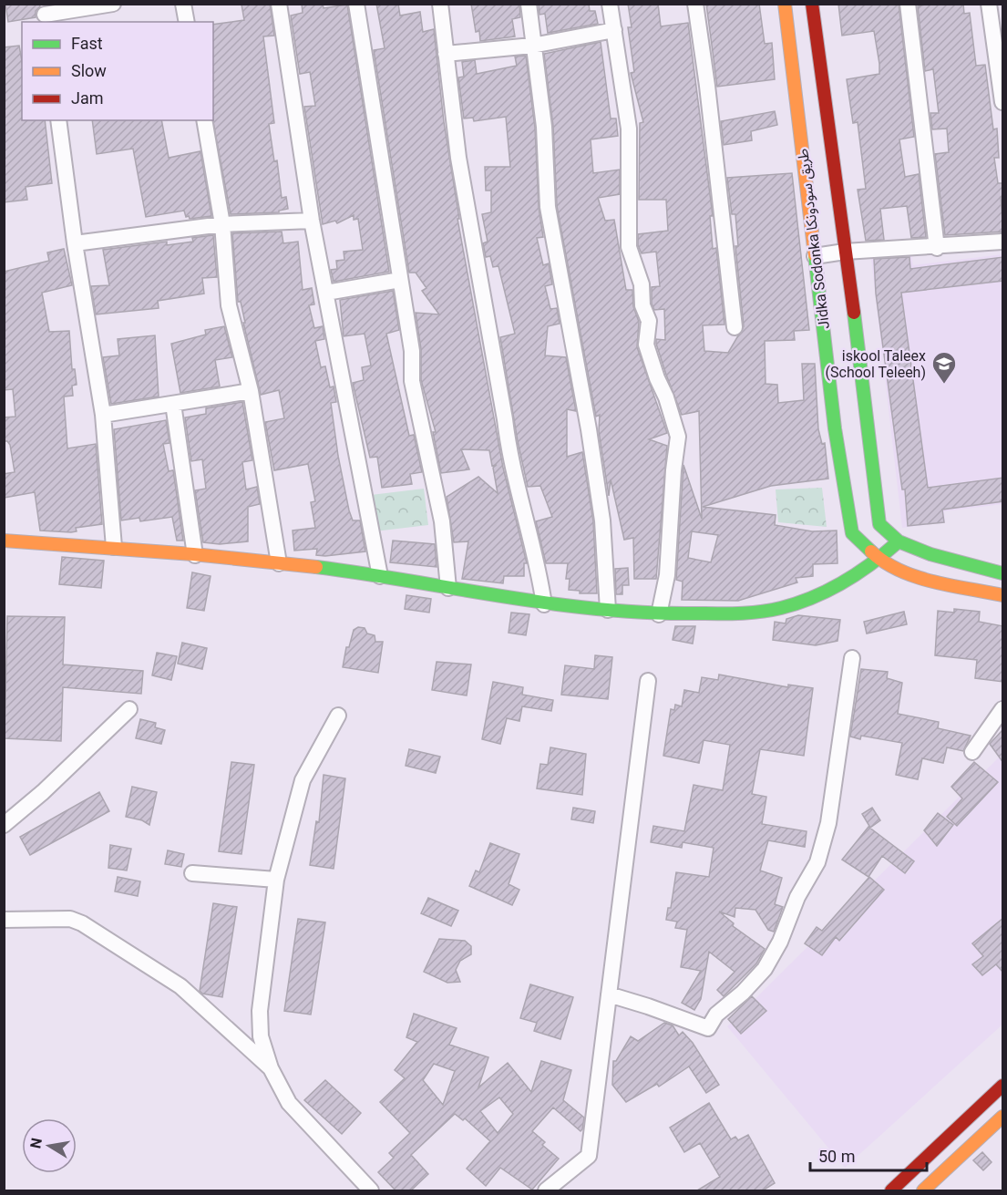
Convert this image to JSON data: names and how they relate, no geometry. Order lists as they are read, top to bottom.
{
  "streets": {
    "main road": ["Jidka Sodonka طريق سودونكا"]
  },
  "places": {
    "school or university": ["iskool Taleex (School Teleeh)"]
  },
  "legend": ["Fast", "Slow", "Jam"],
  "scale_bar": "50 m",
  "north": "left"
}
